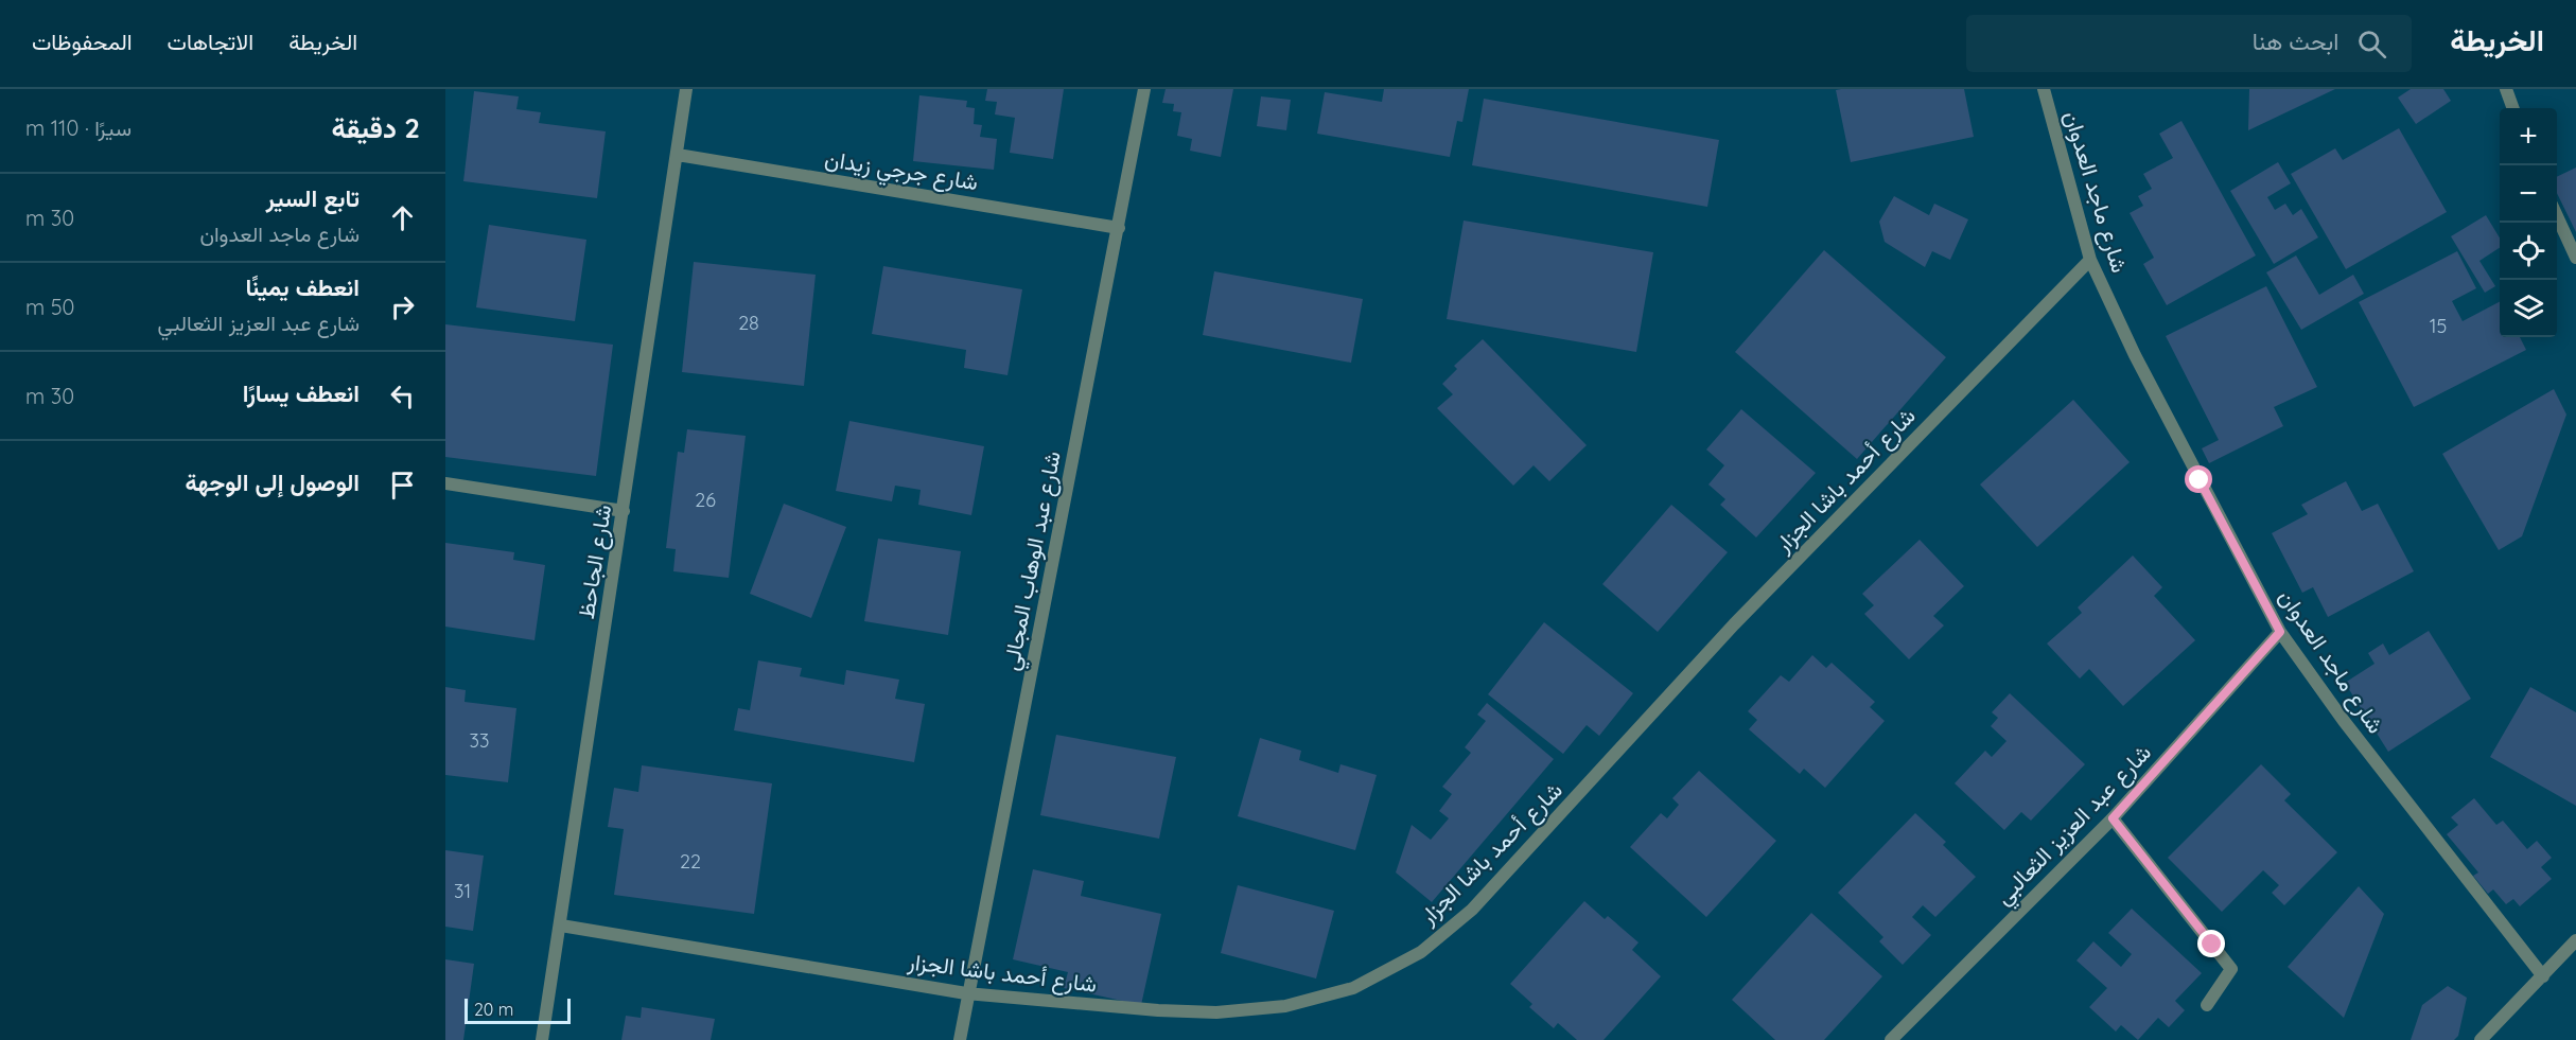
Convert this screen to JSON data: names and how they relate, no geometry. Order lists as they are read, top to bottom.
{
  "streets": {
    "street": [
      "شارع جرجي زيدان",
      "شارع ماجد العدوان",
      "شارع أحمد باشا الجزار",
      "شارع عبد الوهاب المجالي",
      "شارع الجاحظ",
      "شارع عبد العزيز الثعالبي"
    ]
  },
  "crossings": [
    ["شارع جرجي زيدان", "شارع عبد الوهاب المجالي"],
    ["شارع جرجي زيدان", "شارع الجاحظ"],
    ["شارع ماجد العدوان", "شارع أحمد باشا الجزار"],
    ["شارع ماجد العدوان", "شارع عبد العزيز الثعالبي"],
    ["شارع أحمد باشا الجزار", "شارع عبد الوهاب المجالي"],
    ["شارع أحمد باشا الجزار", "شارع الجاحظ"]
  ],
  "house_numbers": [
    "28",
    "15",
    "26",
    "33",
    "22",
    "31"
  ],
  "scale_bar": "20 m",
  "page": {
    "header": "الخريطة",
    "search": "ابحث هنا",
    "nav": ["الخريطة", "الاتجاهات", "المحفوظات"],
    "heading": ["2 دقيقة", "سيرًا · 110 m"],
    "map_buttons": ["+", "−"],
    "list": [
      ["تابع السير", "شارع ماجد العدوان", "30 m"],
      ["انعطف يمينًا", "شارع عبد العزيز الثعالبي", "50 m"],
      ["انعطف يسارًا", "30 m"],
      "الوصول إلى الوجهة"
    ],
    "scale": "20 m"
  }
}
